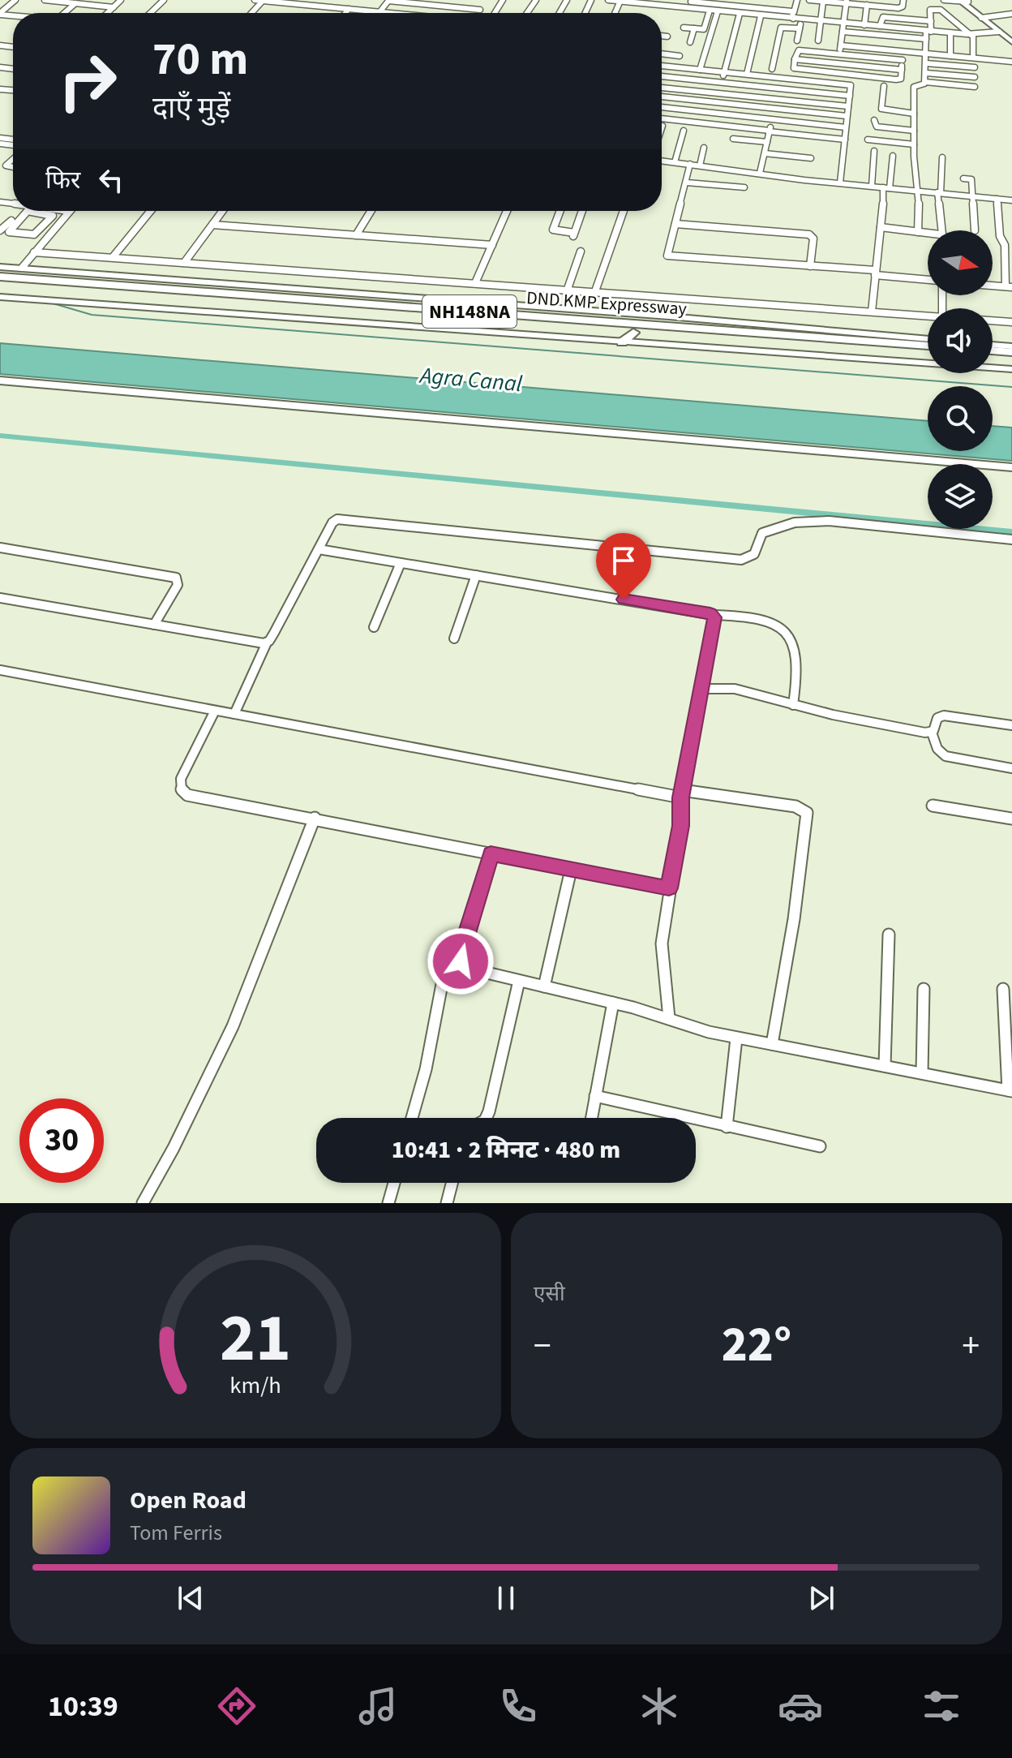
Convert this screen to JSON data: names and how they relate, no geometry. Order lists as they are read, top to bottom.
{
  "streets": {
    "highway": ["DND KMP Expressway", "NH148NA"]
  },
  "water": ["Agra Canal"],
  "north": "right",
  "page": {
    "turn": ["70 m", "दाएँ मुड़ें"],
    "then": "फिर",
    "limit": "30",
    "trip": "10:41 · 2 मिनट · 480 m",
    "tile": "एसी",
    "heat": ["−", "22°", "+"],
    "song": ["Open Road", "Tom Ferris"],
    "tabs": "10:39",
    "gauge": ["21", "km/h"]
  }
}
